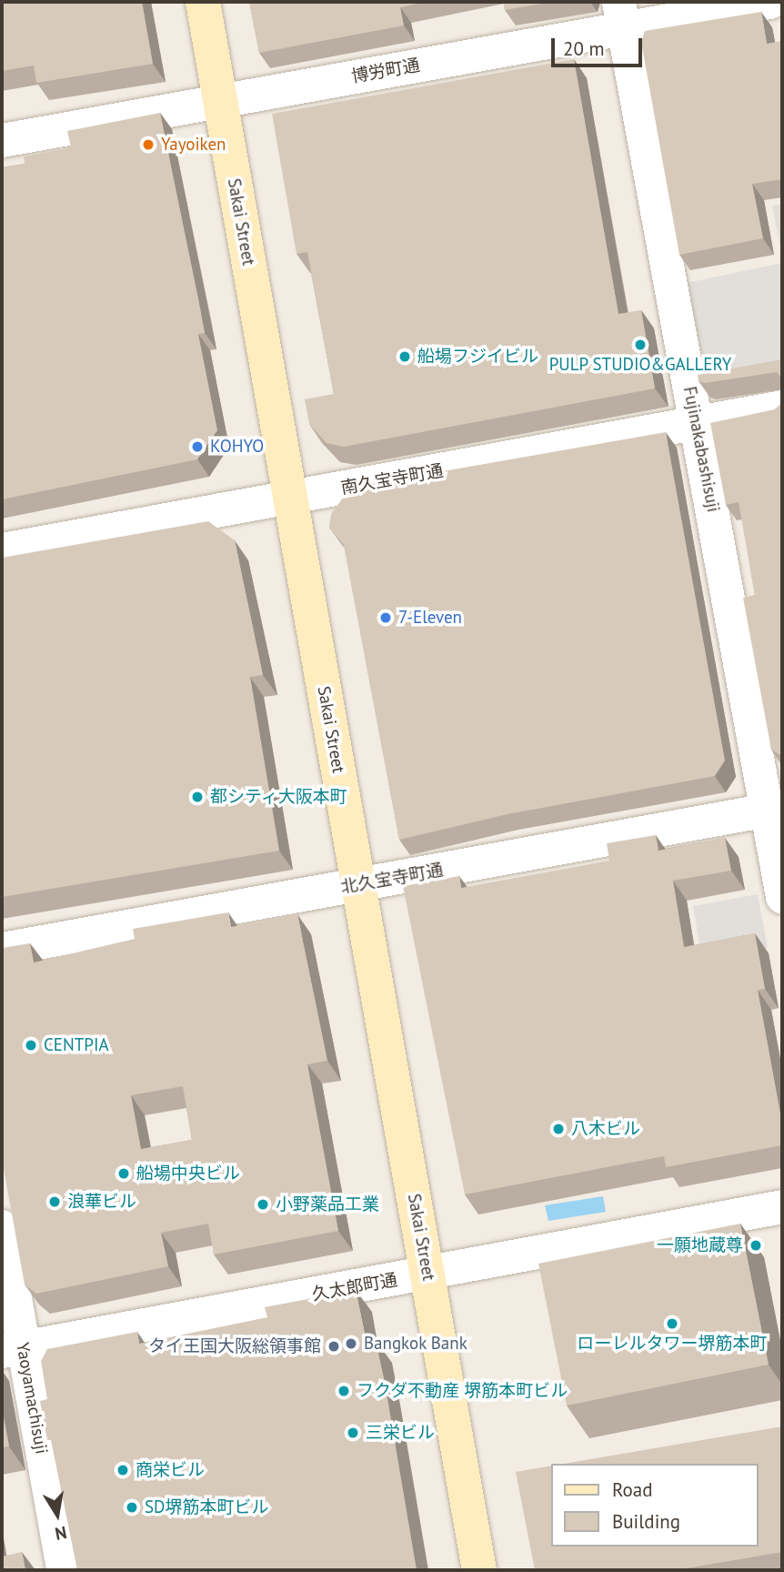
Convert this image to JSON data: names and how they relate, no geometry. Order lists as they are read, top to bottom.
{
  "streets": {
    "main road": ["Sakai Street"],
    "street": [
      "博労町通",
      "Fujinakabashisuji",
      "南久宝寺町通",
      "北久宝寺町通",
      "久太郎町通",
      "Yaoyamachisuji"
    ]
  },
  "crossings": [
    ["博労町通", "Sakai Street"],
    ["博労町通", "Fujinakabashisuji"],
    ["Sakai Street", "南久宝寺町通"],
    ["Sakai Street", "北久宝寺町通"],
    ["Sakai Street", "久太郎町通"],
    ["Fujinakabashisuji", "南久宝寺町通"],
    ["Fujinakabashisuji", "北久宝寺町通"],
    ["久太郎町通", "Yaoyamachisuji"]
  ],
  "places": [
    "Yayoiken",
    "PULP STUDIO&GALLERY",
    "船場フジイビル",
    "KOHYO",
    "7-Eleven",
    "都シティ大阪本町",
    "CENTPIA",
    "八木ビル",
    "船場中央ビル",
    "浪華ビル",
    "小野薬品工業",
    "一願地蔵尊",
    "ローレルタワー堺筋本町",
    "Bangkok Bank",
    "タイ王国大阪総領事館",
    "フクダ不動産 堺筋本町ビル",
    "三栄ビル",
    "商栄ビル",
    "SD堺筋本町ビル"
  ],
  "legend": ["Road", "Building"],
  "scale_bar": "20 m",
  "north": "bottom"
}
